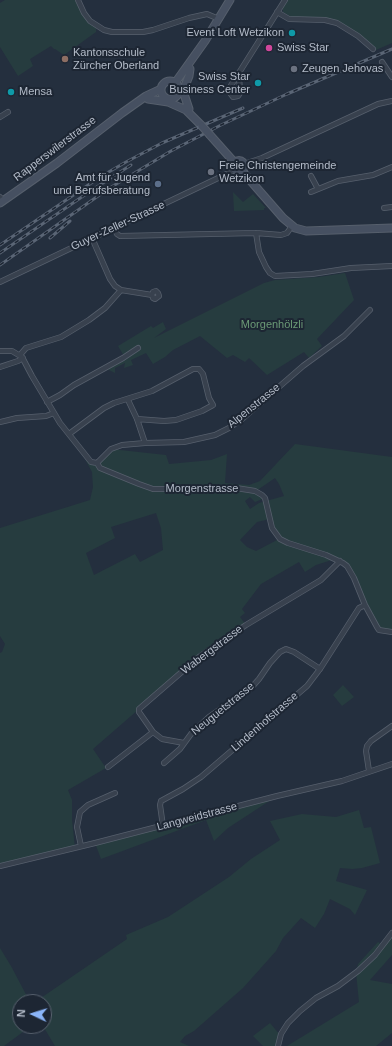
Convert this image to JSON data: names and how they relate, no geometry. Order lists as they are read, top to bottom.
{
  "streets": {
    "main road": ["Rapperswilerstrasse"],
    "street": [
      "Guyer-Zeller-Strasse",
      "Alpenstrasse",
      "Morgenstrasse",
      "Wabergstrasse",
      "Neuguetstrasse",
      "Lindenhofstrasse",
      "Langweidstrasse"
    ]
  },
  "crossings": [
    ["Alpenstrasse", "Morgenstrasse"],
    ["Morgenstrasse", "Wabergstrasse"],
    ["Neuguetstrasse", "Lindenhofstrasse"],
    ["Lindenhofstrasse", "Langweidstrasse"]
  ],
  "parks": ["Morgenhölzli"],
  "places": [
    "Event Loft Wetzikon",
    "Swiss Star",
    "Kantonsschule Zürcher Oberland",
    "Zeugen Jehovas",
    "Swiss Star Business Center",
    "Mensa",
    "Freie Christengemeinde Wetzikon",
    "Amt für Jugend und Berufsberatung"
  ],
  "north": "left"
}
